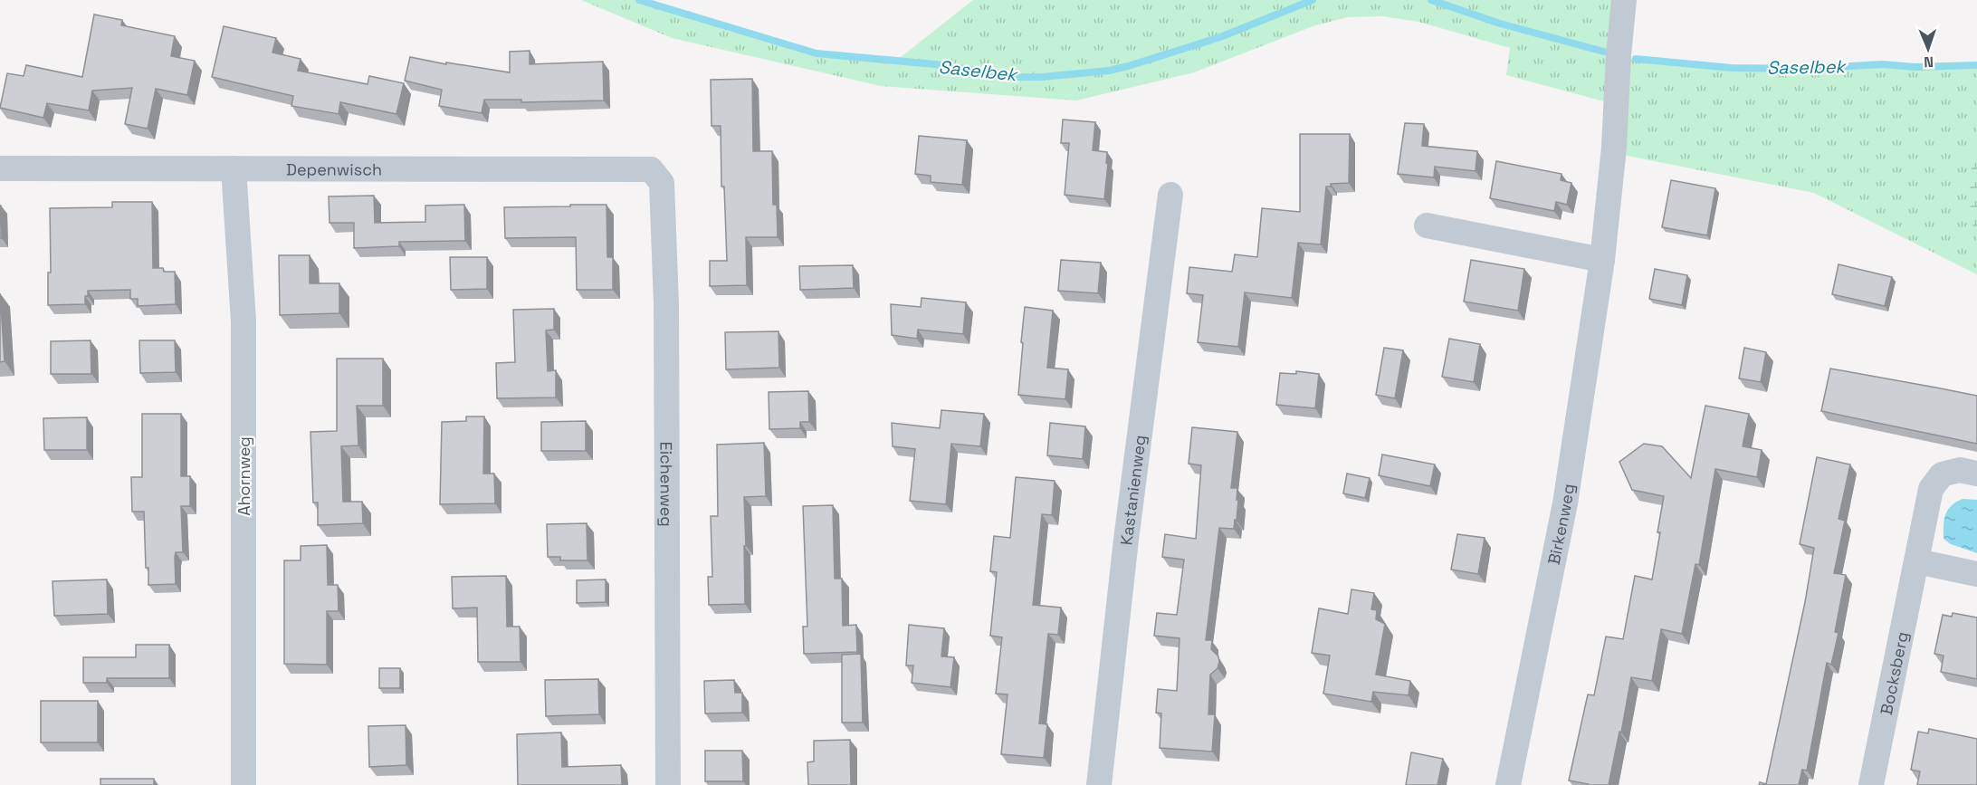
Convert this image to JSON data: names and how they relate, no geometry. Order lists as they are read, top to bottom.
{
  "streets": {
    "street": [
      "Depenwisch",
      "Ahornweg",
      "Eichenweg",
      "Kastanienweg",
      "Birkenweg",
      "Bocksberg"
    ]
  },
  "crossings": [
    ["Depenwisch", "Ahornweg"],
    ["Depenwisch", "Eichenweg"]
  ],
  "water": ["Saselbek"],
  "north": "bottom"
}
